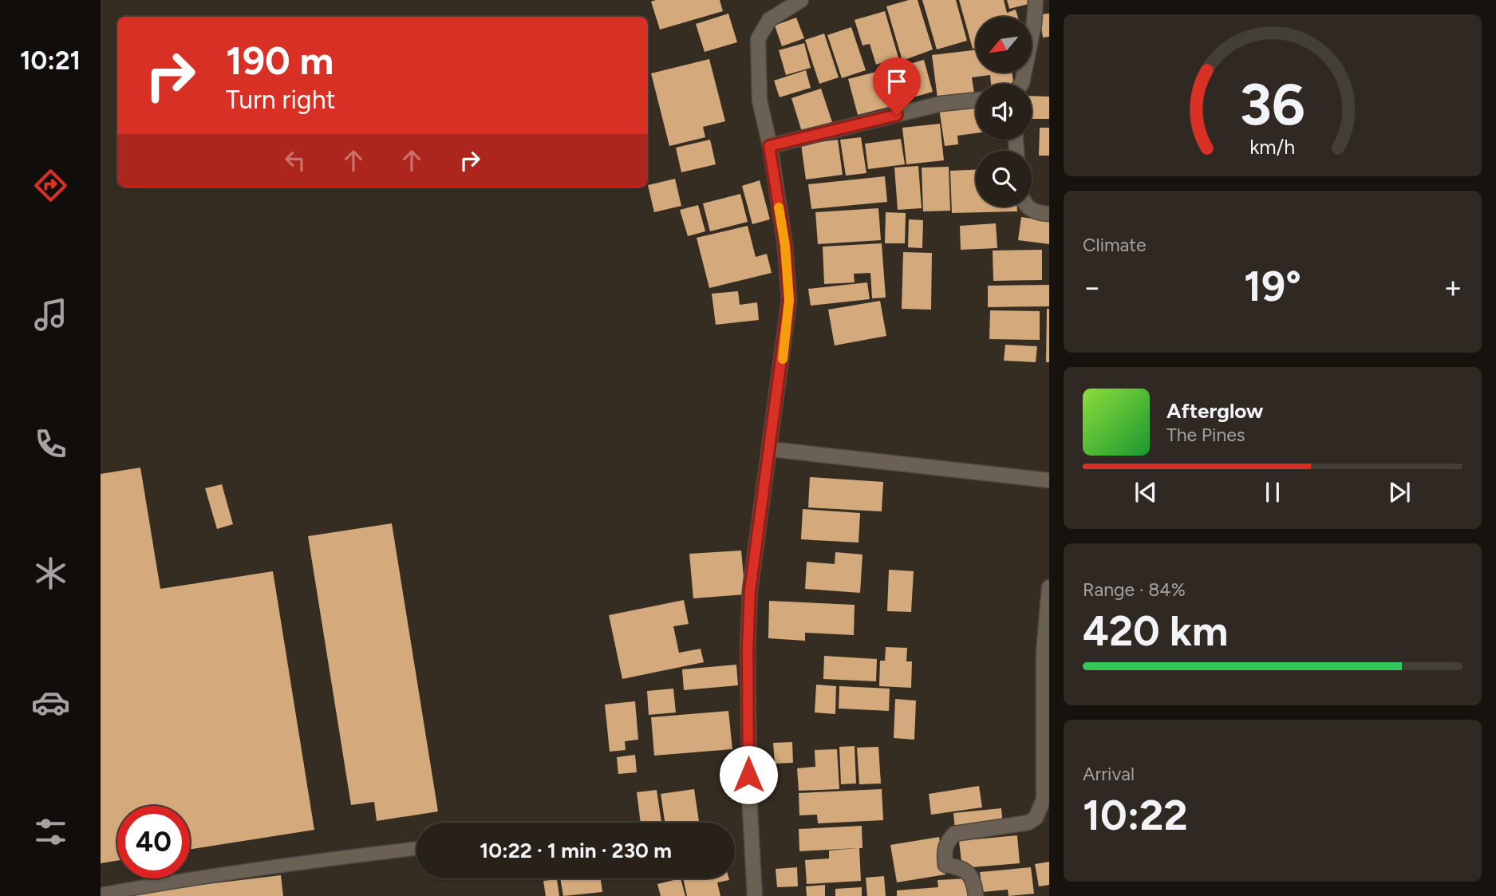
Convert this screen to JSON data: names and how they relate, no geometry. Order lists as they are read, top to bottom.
{
  "north": "bottom left",
  "page": {
    "tabs": "10:21",
    "turn": ["190 m", "Turn right"],
    "tile": [
      "Climate",
      ["Range · 84%", "420 km"],
      ["Arrival", "10:22"]
    ],
    "heat": ["−", "19°", "+"],
    "song": ["Afterglow", "The Pines"],
    "limit": "40",
    "trip": "10:22 · 1 min · 230 m",
    "gauge": ["36", "km/h"]
  }
}
